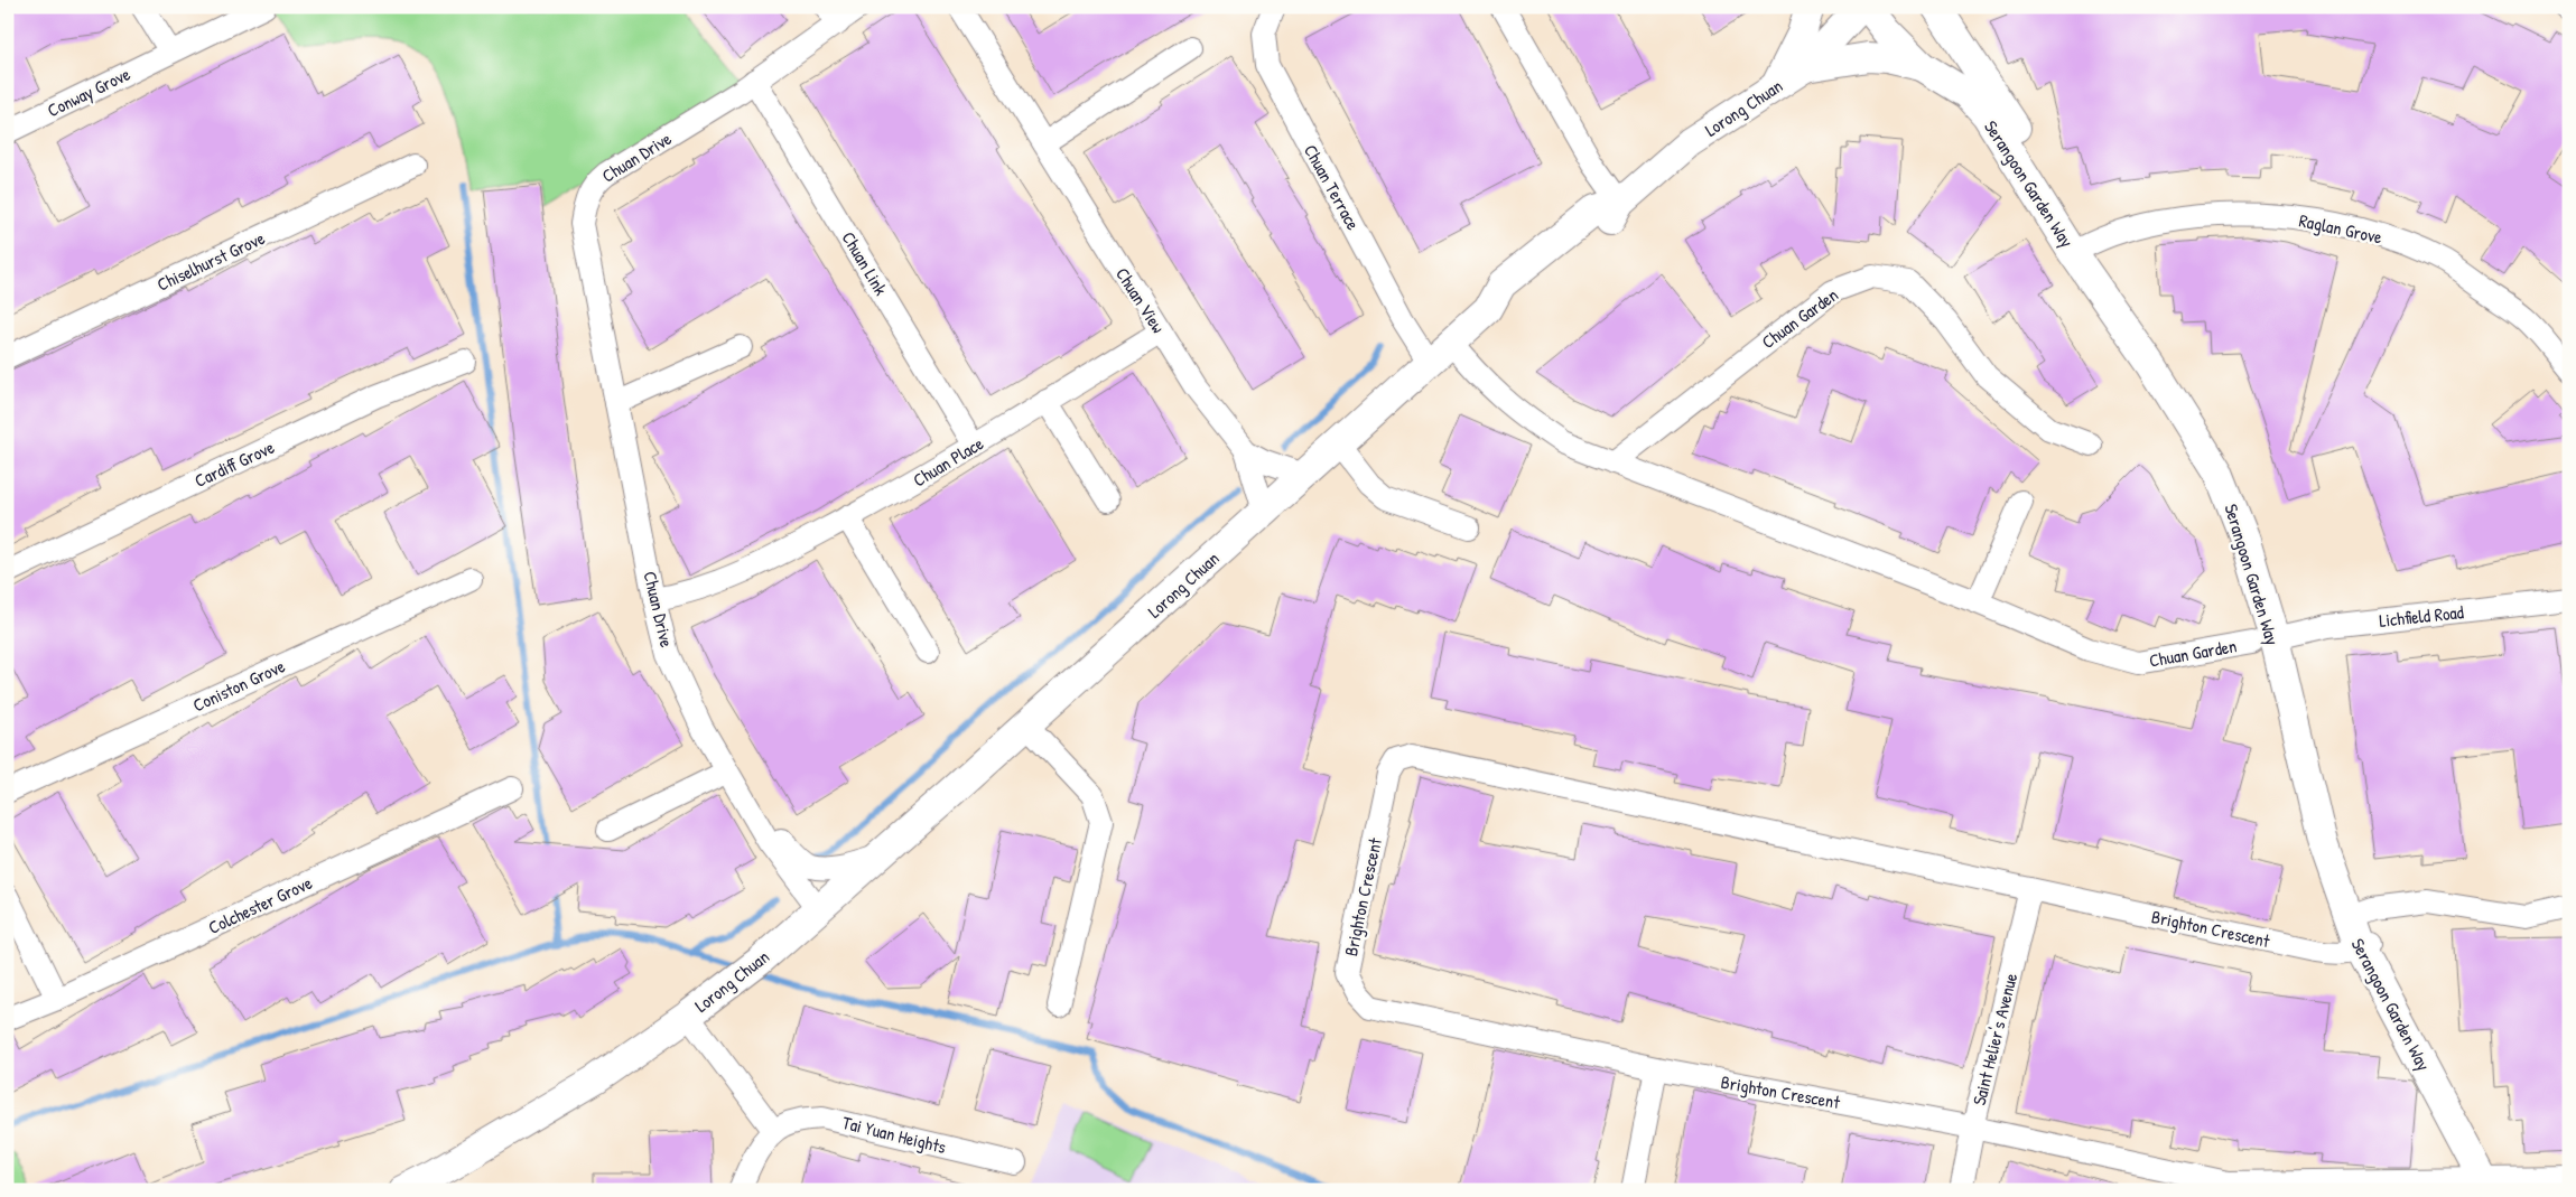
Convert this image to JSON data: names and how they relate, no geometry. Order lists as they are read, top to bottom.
{
  "streets": {
    "street": [
      "Conway Grove",
      "Lorong Chuan",
      "Chuan Drive",
      "Serangoon Garden Way",
      "Chuan Terrace",
      "Raglan Grove",
      "Chiselhurst Grove",
      "Chuan Link",
      "Chuan View",
      "Chuan Garden",
      "Chuan Place",
      "Cardiff Grove",
      "Lichfield Road",
      "Coniston Grove",
      "Brighton Crescent",
      "Colchester Grove",
      "Saint Helier's Avenue",
      "Tai Yuan Heights"
    ]
  },
  "crossings": [
    ["Lorong Chuan", "Chuan Drive"],
    ["Lorong Chuan", "Chuan Terrace"],
    ["Lorong Chuan", "Chuan View"],
    ["Lorong Chuan", "Chuan Garden"],
    ["Chuan Drive", "Chuan Link"],
    ["Chuan Drive", "Chuan Place"],
    ["Serangoon Garden Way", "Raglan Grove"],
    ["Serangoon Garden Way", "Chuan Garden"],
    ["Serangoon Garden Way", "Lichfield Road"],
    ["Serangoon Garden Way", "Brighton Crescent"],
    ["Chuan Terrace", "Chuan Garden"],
    ["Chuan Link", "Chuan Place"],
    ["Chuan View", "Chuan Place"],
    ["Chuan Garden", "Lichfield Road"],
    ["Brighton Crescent", "Saint Helier's Avenue"]
  ]
}
